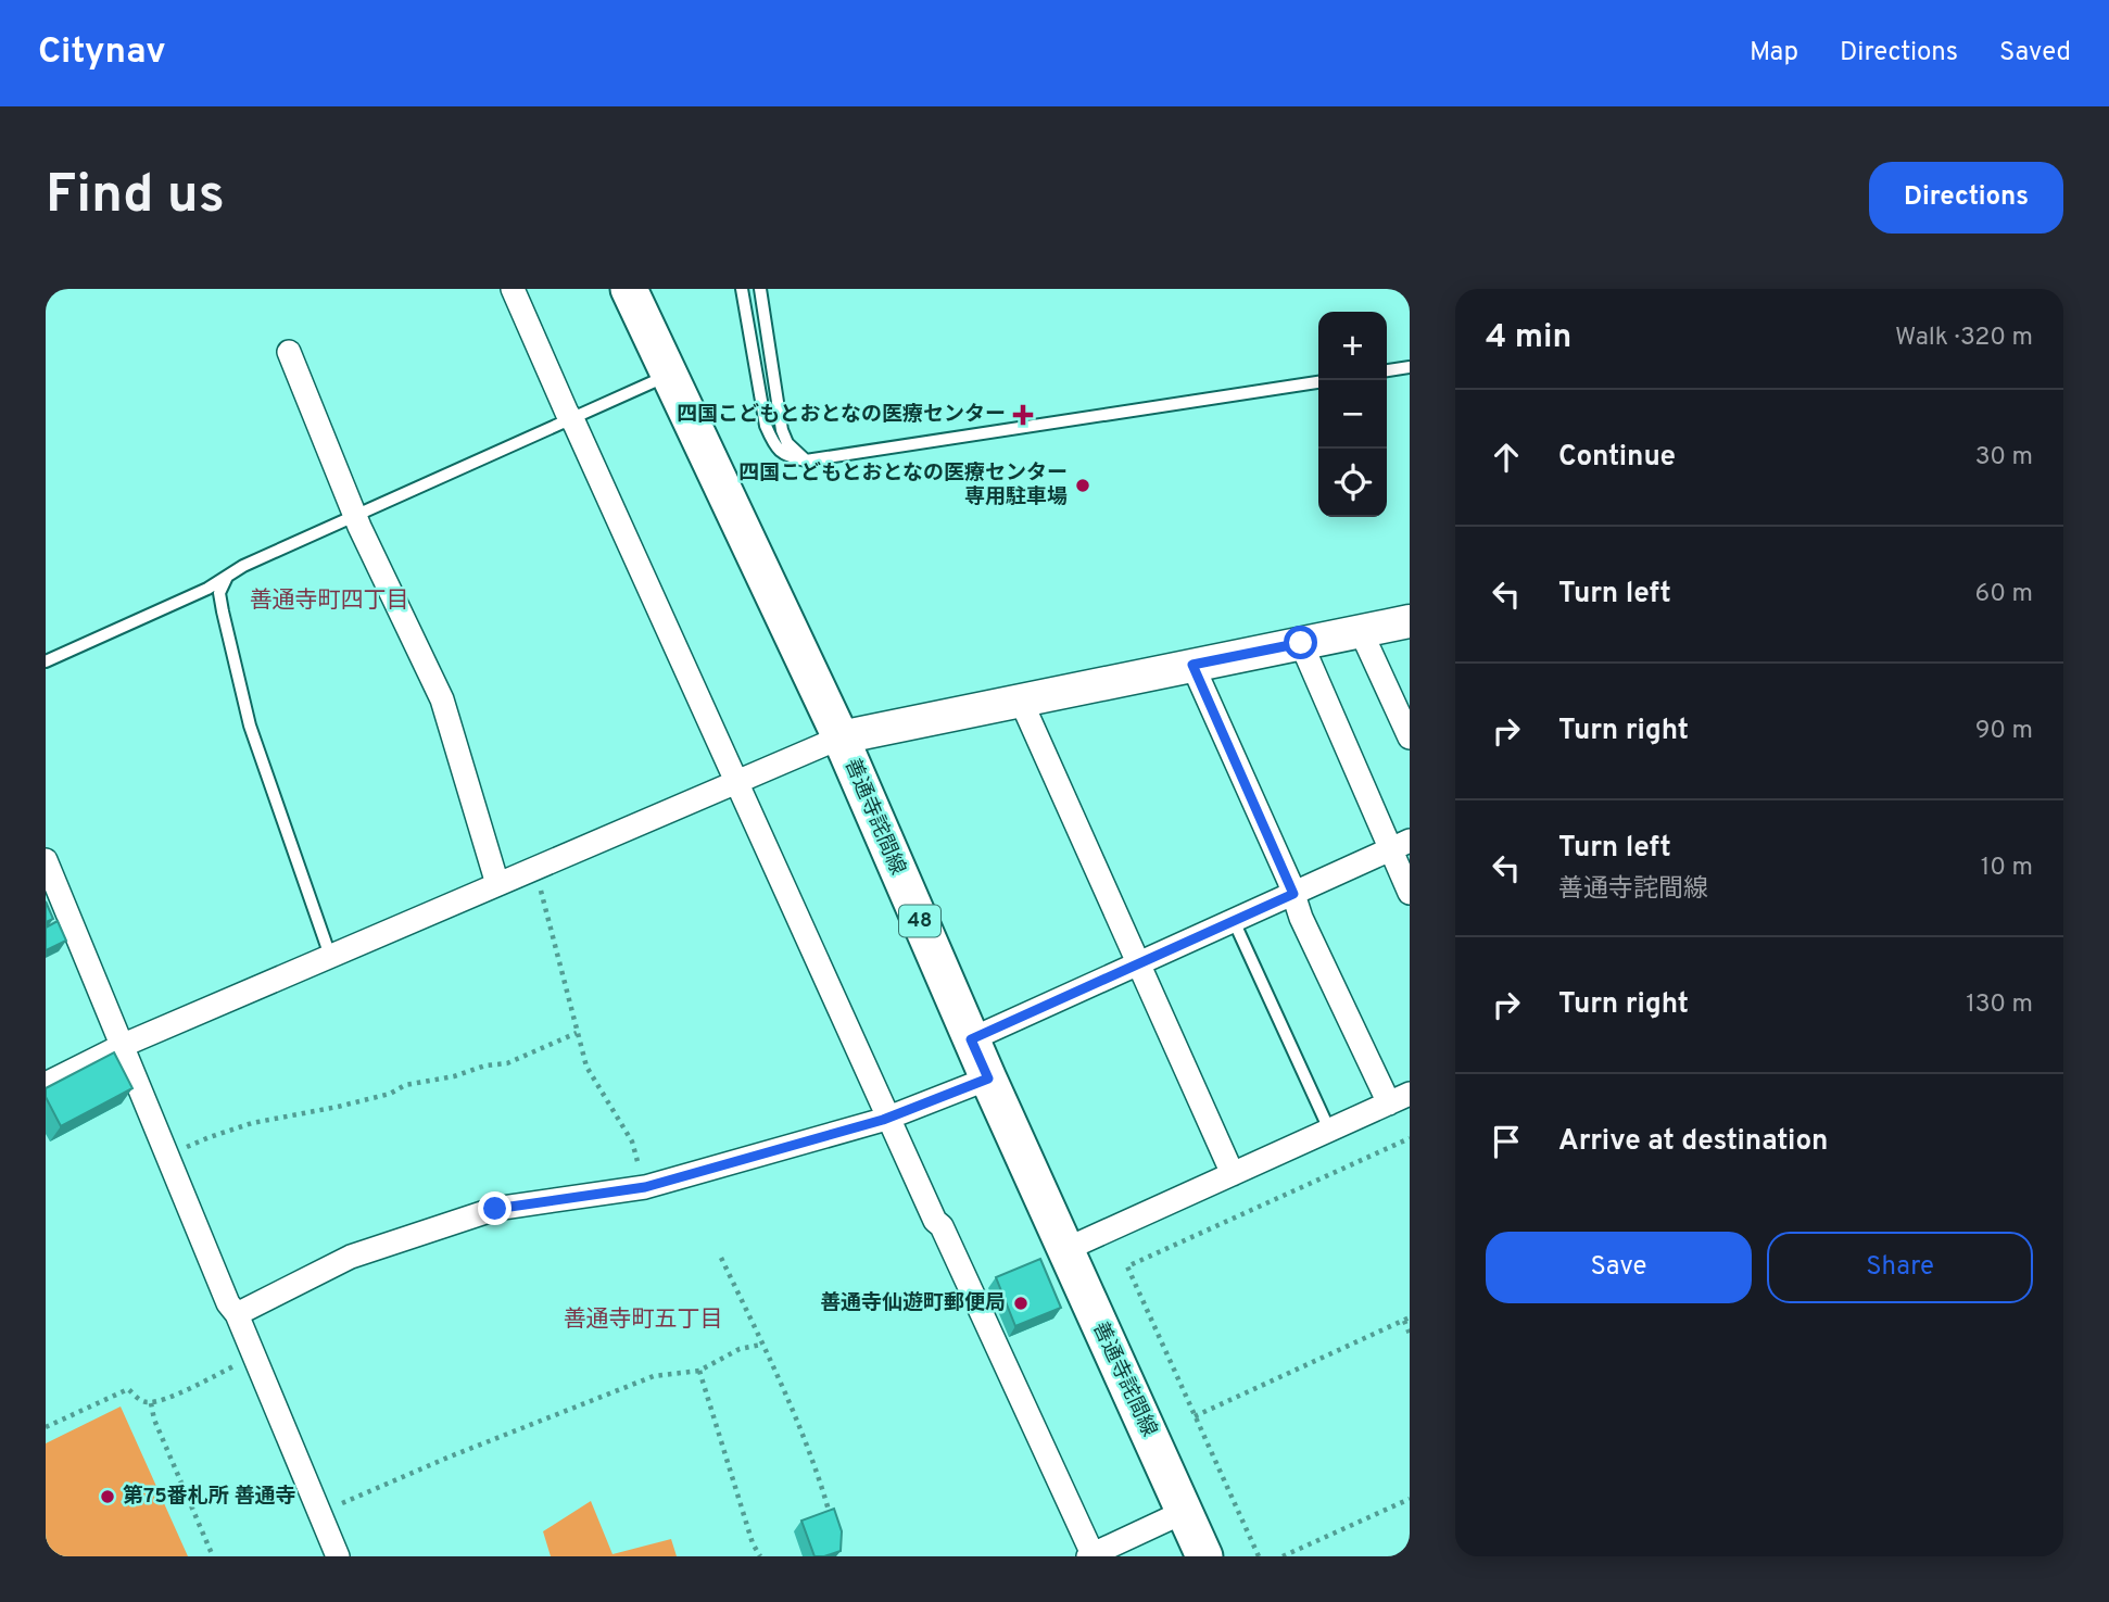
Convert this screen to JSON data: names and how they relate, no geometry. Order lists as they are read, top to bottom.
{
  "streets": {
    "main road": ["善通寺詫間線", "48"]
  },
  "districts": ["善通寺町四丁目", "善通寺町五丁目"],
  "places": {
    "health": ["四国こどもとおとなの医療センター"],
    "other": ["四国こどもとおとなの医療センター 専用駐車場", "善通寺仙遊町郵便局", "第75番札所 善通寺"]
  },
  "page": {
    "header": "Citynav",
    "nav": ["Map", "Directions", "Saved"],
    "buttons": [
      "Directions",
      ["Save", "Share"]
    ],
    "title": "Find us",
    "heading": ["4 min", "Walk · 320 m"],
    "map_buttons": ["+", "−"],
    "list": [
      ["Continue", "30 m"],
      ["Turn left", "60 m"],
      ["Turn right", "90 m"],
      ["Turn left", "善通寺詫間線", "10 m"],
      ["Turn right", "130 m"],
      "Arrive at destination"
    ]
  }
}
